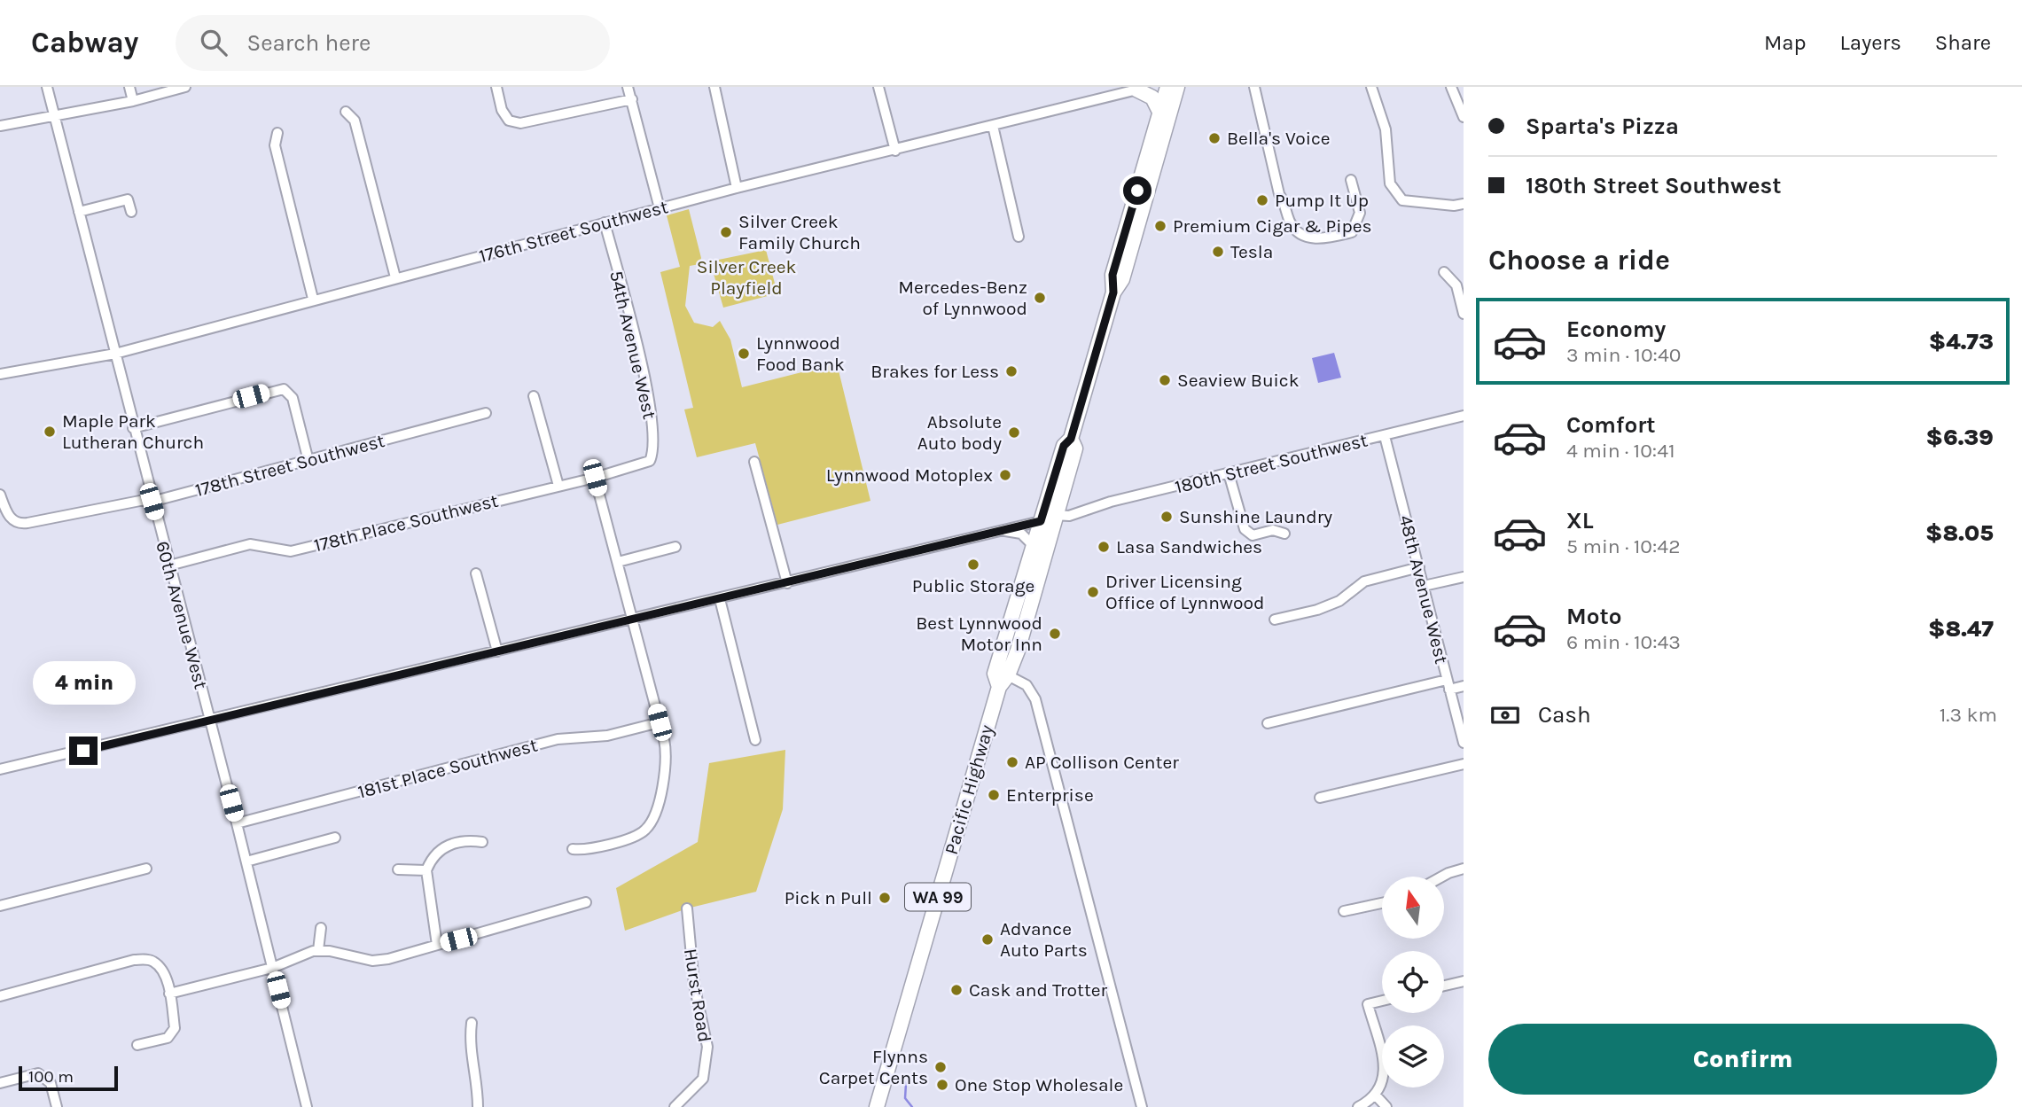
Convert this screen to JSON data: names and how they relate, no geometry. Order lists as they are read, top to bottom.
{
  "streets": {
    "highway": ["Pacific Highway", "WA 99"],
    "street": [
      "176th Street Southwest",
      "54th Avenue West",
      "180th Street Southwest",
      "178th Street Southwest",
      "178th Place Southwest",
      "48th Avenue West",
      "60th Avenue West",
      "181st Place Southwest",
      "Hurst Road"
    ]
  },
  "crossings": [
    ["176th Street Southwest", "54th Avenue West"],
    ["176th Street Southwest", "60th Avenue West"],
    ["54th Avenue West", "178th Place Southwest"],
    ["180th Street Southwest", "48th Avenue West"],
    ["180th Street Southwest", "Pacific Highway"],
    ["178th Street Southwest", "60th Avenue West"],
    ["178th Place Southwest", "60th Avenue West"],
    ["60th Avenue West", "181st Place Southwest"]
  ],
  "parks": ["Silver Creek Playfield"],
  "places": [
    "Bella's Voice",
    "Pump It Up",
    "Premium Cigar & Pipes",
    "Silver Creek Family Church",
    "Tesla",
    "Mercedes-Benz of Lynnwood",
    "Lynnwood Food Bank",
    "Brakes for Less",
    "Seaview Buick",
    "Maple Park Lutheran Church",
    "Absolute Auto body",
    "Lynnwood Motoplex",
    "Sunshine Laundry",
    "Lasa Sandwiches",
    "Public Storage",
    "Driver Licensing Office of Lynnwood",
    "Best Lynnwood Motor Inn",
    "AP Collison Center",
    "Enterprise",
    "Pick n Pull",
    "Advance Auto Parts",
    "Cask and Trotter",
    "Flynns Carpet Cents",
    "One Stop Wholesale"
  ],
  "scale_bar": "100 m",
  "north": "top",
  "page": {
    "header": "Cabway",
    "search": "Search here",
    "nav": ["Map", "Layers", "Share"],
    "banner": ["Sparta's Pizza", "180th Street Southwest"],
    "heading": "Choose a ride",
    "list": [
      {
        "name": "Economy",
        "note": "3 min · 10:40",
        "value": "$4.73"
      },
      {
        "name": "Comfort",
        "note": "4 min · 10:41",
        "value": "$6.39"
      },
      {
        "name": "XL",
        "note": "5 min · 10:42",
        "value": "$8.05"
      },
      {
        "name": "Moto",
        "note": "6 min · 10:43",
        "value": "$8.47"
      }
    ],
    "bubble": "4 min",
    "pay": ["Cash", "1.3 km"],
    "buttons": "Confirm",
    "scale": "100 m"
  }
}
